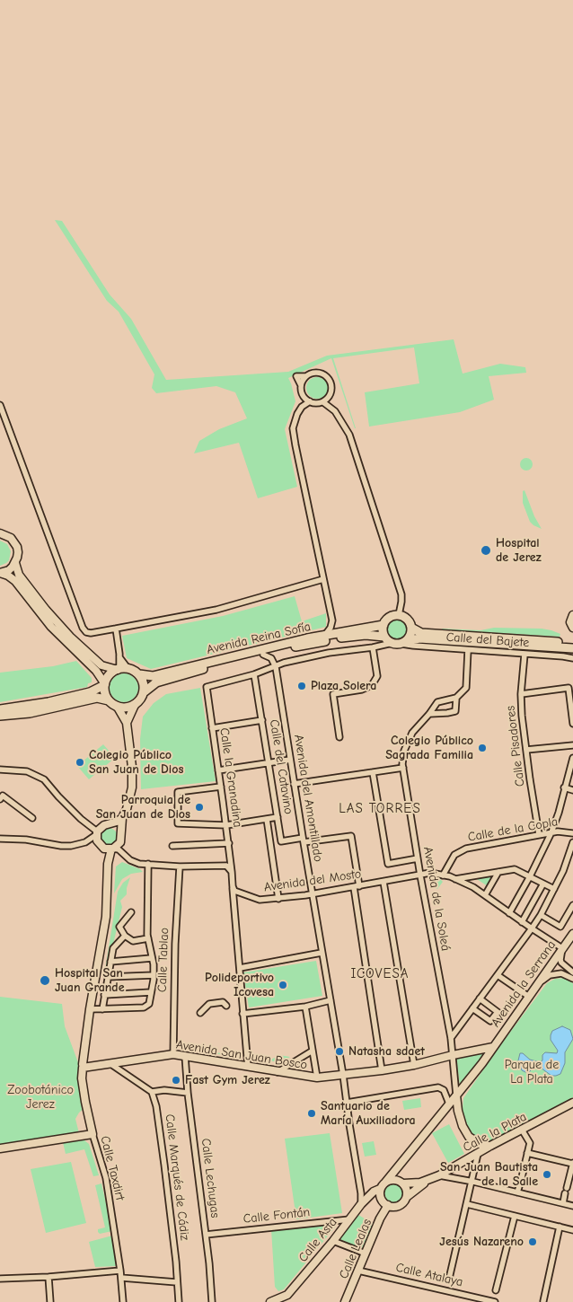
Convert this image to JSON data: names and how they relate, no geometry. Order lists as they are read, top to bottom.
{
  "streets": {
    "main road": ["Avenida Reina Sofía"],
    "street": [
      "Calle del Bajete",
      "Calle Pisadores",
      "Calle del Catavino",
      "Calle la Granadina",
      "Avenida del Amontillado",
      "Calle de la Copla",
      "Avenida del Mosto",
      "Avenida de la Soleá",
      "Calle Tablao",
      "Avenida la Serrana",
      "Avenida San Juan Bosco",
      "Calle la Plata",
      "Calle Taxdirt",
      "Calle Marqués de Cádiz",
      "Calle Lechugas",
      "Calle Fontán",
      "Calle Asta",
      "Calle Lealas",
      "Calle Atalaya"
    ]
  },
  "crossings": [
    ["Avenida Reina Sofía", "Calle del Bajete"],
    ["Calle del Bajete", "Calle Pisadores"],
    ["Calle del Bajete", "Calle del Catavino"],
    ["Calle del Bajete", "Calle la Granadina"],
    ["Calle del Bajete", "Avenida del Amontillado"],
    ["Calle Pisadores", "Calle de la Copla"],
    ["Calle del Catavino", "Avenida del Amontillado"],
    ["Avenida del Amontillado", "Avenida del Mosto"],
    ["Avenida del Amontillado", "Avenida San Juan Bosco"],
    ["Avenida del Amontillado", "Calle Asta"],
    ["Calle de la Copla", "Avenida del Mosto"],
    ["Avenida del Mosto", "Avenida de la Soleá"],
    ["Avenida del Mosto", "Avenida la Serrana"],
    ["Avenida de la Soleá", "Avenida la Serrana"],
    ["Avenida de la Soleá", "Avenida San Juan Bosco"],
    ["Calle Tablao", "Avenida San Juan Bosco"],
    ["Avenida la Serrana", "Avenida San Juan Bosco"],
    ["Avenida la Serrana", "Calle la Plata"],
    ["Avenida la Serrana", "Calle Asta"],
    ["Avenida la Serrana", "Calle Lealas"],
    ["Avenida San Juan Bosco", "Calle Taxdirt"],
    ["Avenida San Juan Bosco", "Calle Lechugas"],
    ["Calle la Plata", "Calle Asta"],
    ["Calle la Plata", "Calle Lealas"],
    ["Calle Lechugas", "Calle Fontán"],
    ["Calle Fontán", "Calle Asta"],
    ["Calle Asta", "Calle Lealas"],
    ["Calle Lealas", "Calle Atalaya"]
  ],
  "districts": ["LAS TORRES", "ICOVESA"],
  "parks": ["Parque de La Plata", "Zoobotánico Jerez"],
  "places": [
    "Hospital de Jerez",
    "Plaza Solera",
    "Colegio Público Sagrada Familia",
    "Colegio Público San Juan de Dios",
    "Parroquia de San Juan de Dios",
    "Hospital San Juan Grande",
    "Polideportivo Icovesa",
    "Natasha sdaet",
    "Fast Gym Jerez",
    "Santuario de María Auxiliadora",
    "San Juan Bautista de la Salle",
    "Jesús Nazareno"
  ]
}
